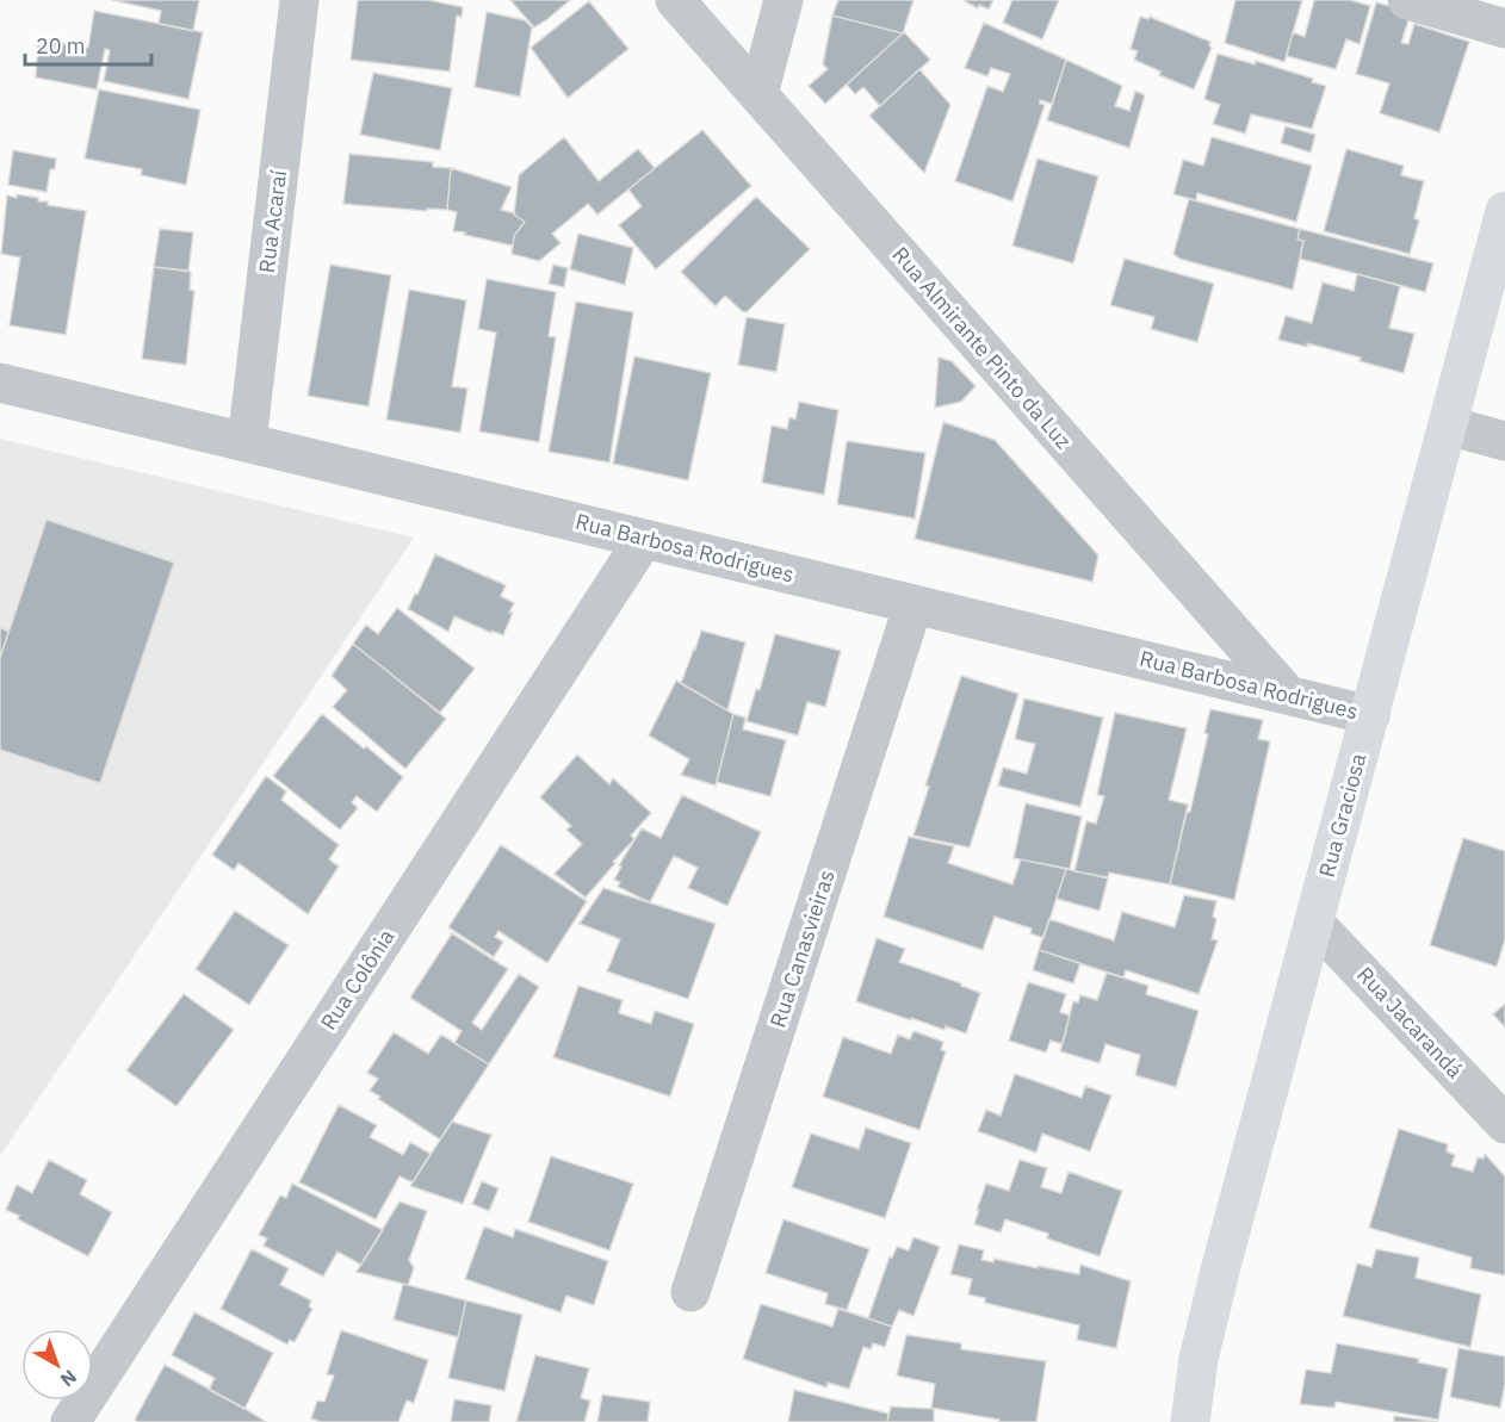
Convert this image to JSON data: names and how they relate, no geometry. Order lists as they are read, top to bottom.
{
  "streets": {
    "main road": ["Rua Graciosa"],
    "street": [
      "Rua Acaraí",
      "Rua Almirante Pinto da Luz",
      "Rua Barbosa Rodrigues",
      "Rua Canasvieiras",
      "Rua Colônia",
      "Rua Jacarandá"
    ]
  },
  "crossings": [
    ["Rua Acaraí", "Rua Barbosa Rodrigues"],
    ["Rua Almirante Pinto da Luz", "Rua Barbosa Rodrigues"],
    ["Rua Barbosa Rodrigues", "Rua Graciosa"],
    ["Rua Barbosa Rodrigues", "Rua Canasvieiras"],
    ["Rua Barbosa Rodrigues", "Rua Colônia"],
    ["Rua Graciosa", "Rua Jacarandá"]
  ],
  "scale_bar": "20 m",
  "north": "bottom right"
}
